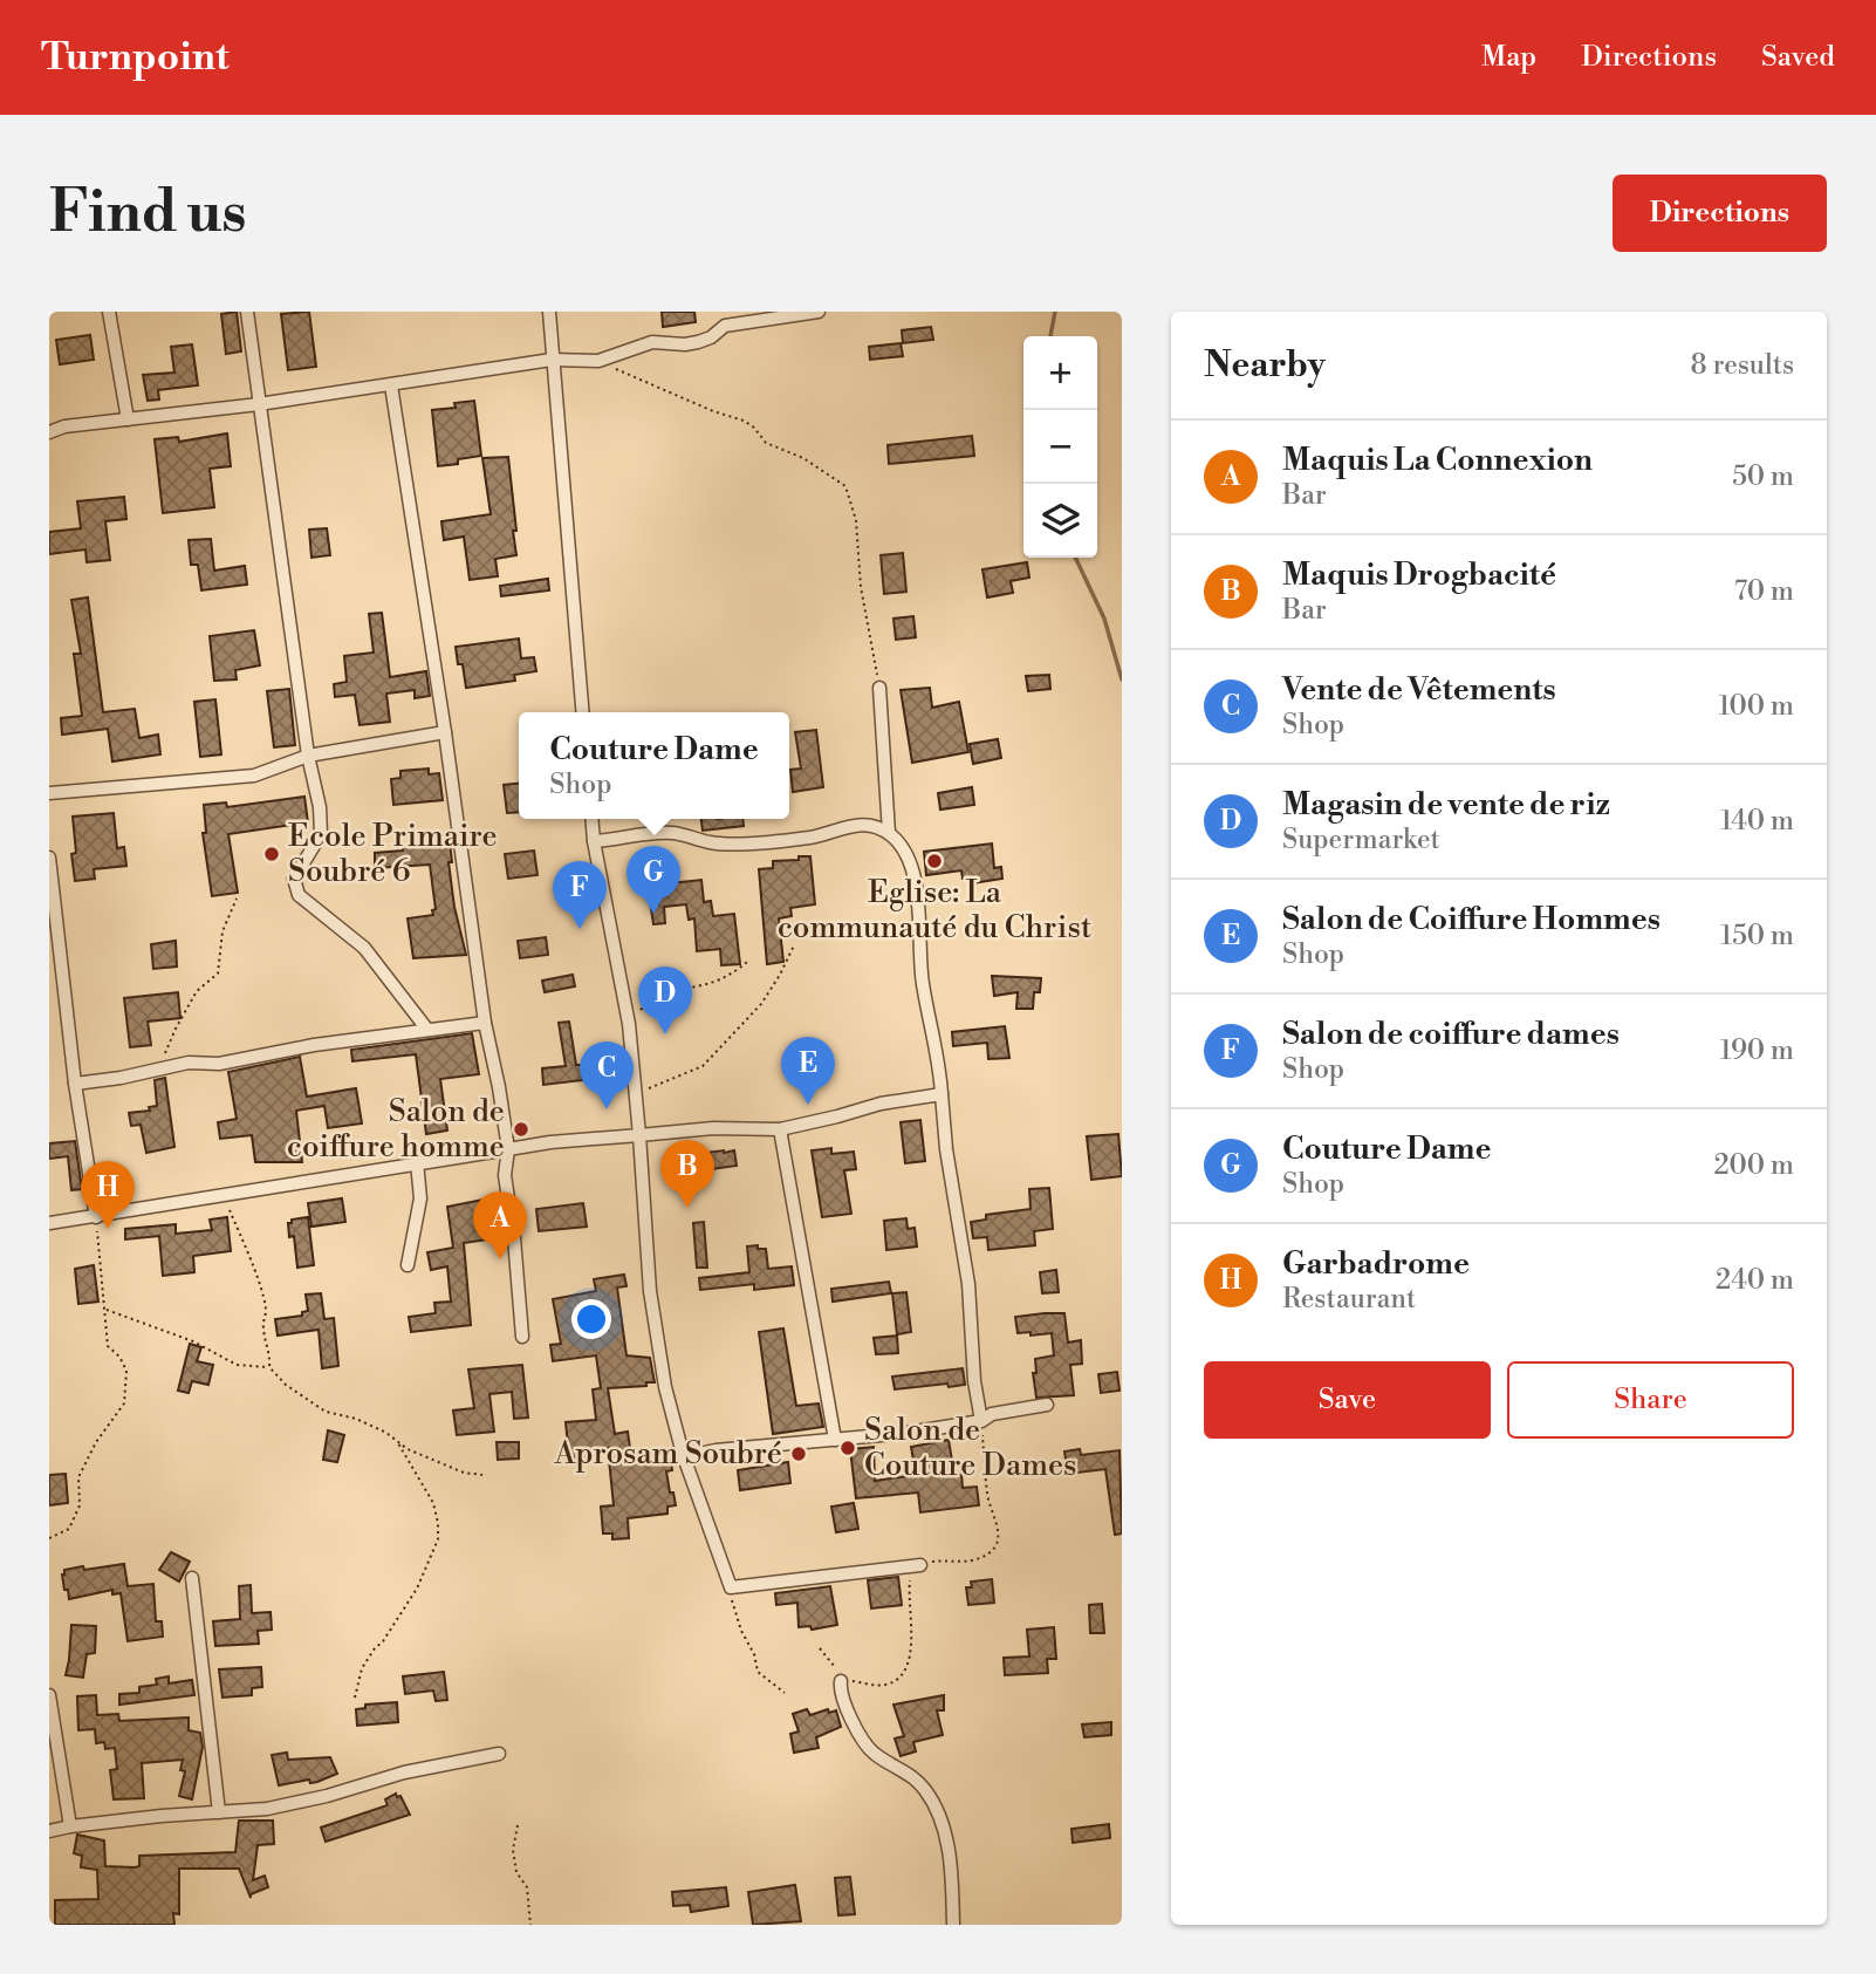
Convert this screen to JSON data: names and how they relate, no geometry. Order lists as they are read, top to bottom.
{
  "places": [
    "Ecole Primaire Soubré 6",
    "Eglise: La communauté du Christ",
    "Salon de coiffure homme",
    "Salon de Couture Dames",
    "Aprosam Soubré"
  ],
  "page": {
    "header": "Turnpoint",
    "nav": ["Map", "Directions", "Saved"],
    "buttons": [
      "Directions",
      ["Save", "Share"]
    ],
    "title": "Find us",
    "heading": ["Nearby", "8 results"],
    "map_buttons": ["+", "−"],
    "list": [
      {
        "mark": "A",
        "name": "Maquis La Connexion",
        "note": "Bar",
        "value": "50 m"
      },
      {
        "mark": "B",
        "name": "Maquis Drogbacité",
        "note": "Bar",
        "value": "70 m"
      },
      {
        "mark": "C",
        "name": "Vente de Vêtements",
        "note": "Shop",
        "value": "100 m"
      },
      {
        "mark": "D",
        "name": "Magasin de vente de riz",
        "note": "Supermarket",
        "value": "140 m"
      },
      {
        "mark": "E",
        "name": "Salon de Coiffure Hommes",
        "note": "Shop",
        "value": "150 m"
      },
      {
        "mark": "F",
        "name": "Salon de coiffure dames",
        "note": "Shop",
        "value": "190 m"
      },
      {
        "mark": "G",
        "name": "Couture Dame",
        "note": "Shop",
        "value": "200 m"
      },
      {
        "mark": "H",
        "name": "Garbadrome",
        "note": "Restaurant",
        "value": "240 m"
      }
    ],
    "popup": ["Couture Dame", "Shop"],
    "pins": [
      "G",
      "F",
      "D",
      "E",
      "C",
      "B",
      "H",
      "A"
    ]
  }
}
